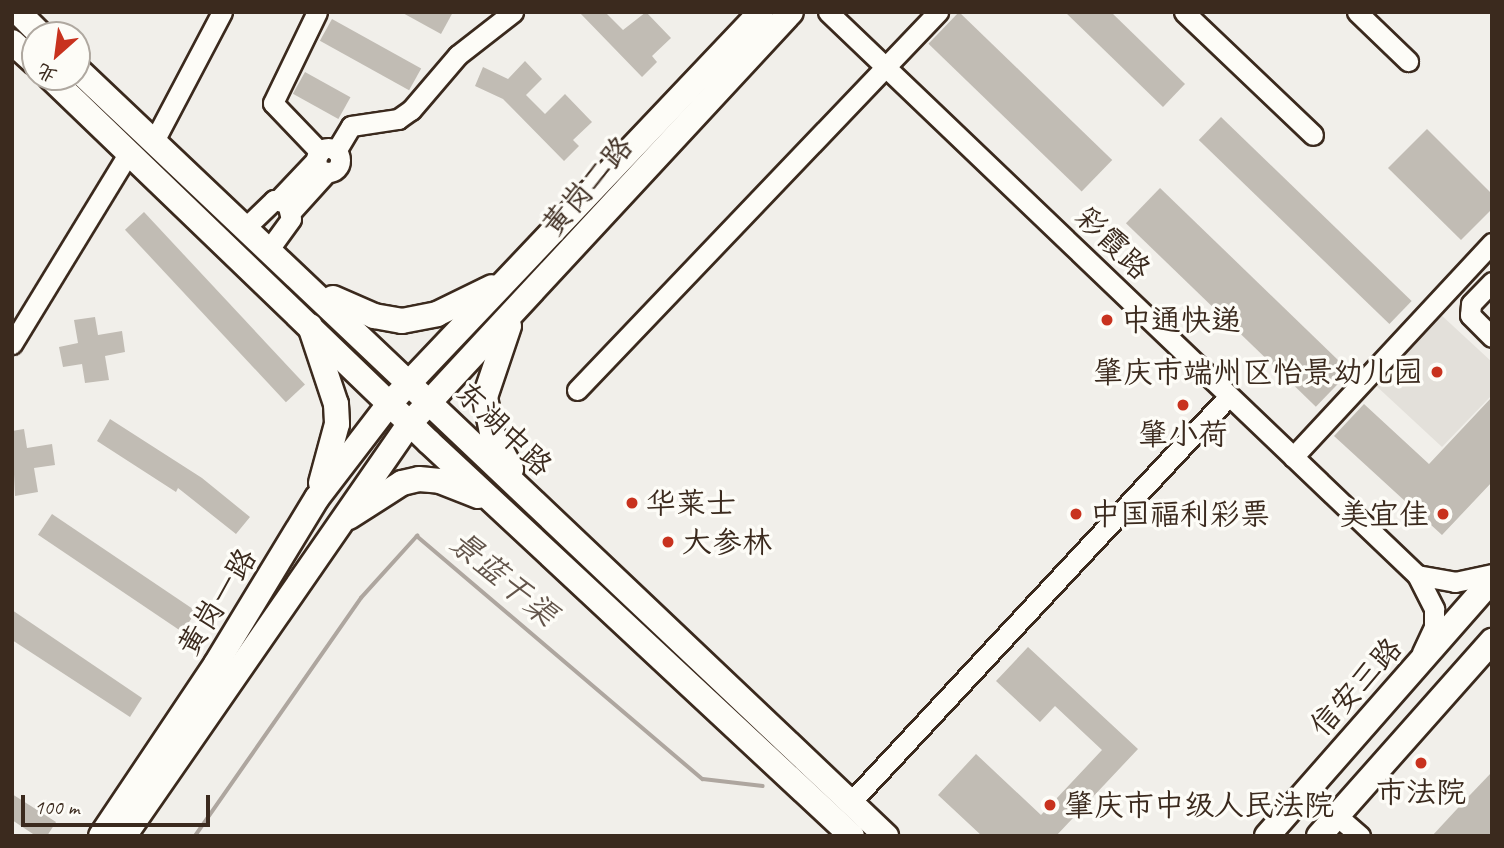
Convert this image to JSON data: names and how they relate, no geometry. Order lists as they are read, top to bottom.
{
  "streets": {
    "main road": [
      "黄岗二路",
      "东湖中路",
      "黄岗一路",
      "信安三路"
    ],
    "street": ["彩霞路"]
  },
  "crossings": [
    ["黄岗二路", "东湖中路"],
    ["黄岗二路", "黄岗一路"],
    ["东湖中路", "黄岗一路"]
  ],
  "water": ["景蓝干渠"],
  "places": [
    "中通快递",
    "肇庆市端州区怡景幼儿园",
    "肇小荷",
    "华莱士",
    "中国福利彩票",
    "美宜佳",
    "大参林",
    "市法院",
    "肇庆市中级人民法院"
  ],
  "scale_bar": "100 m",
  "north": "bottom left"
}
